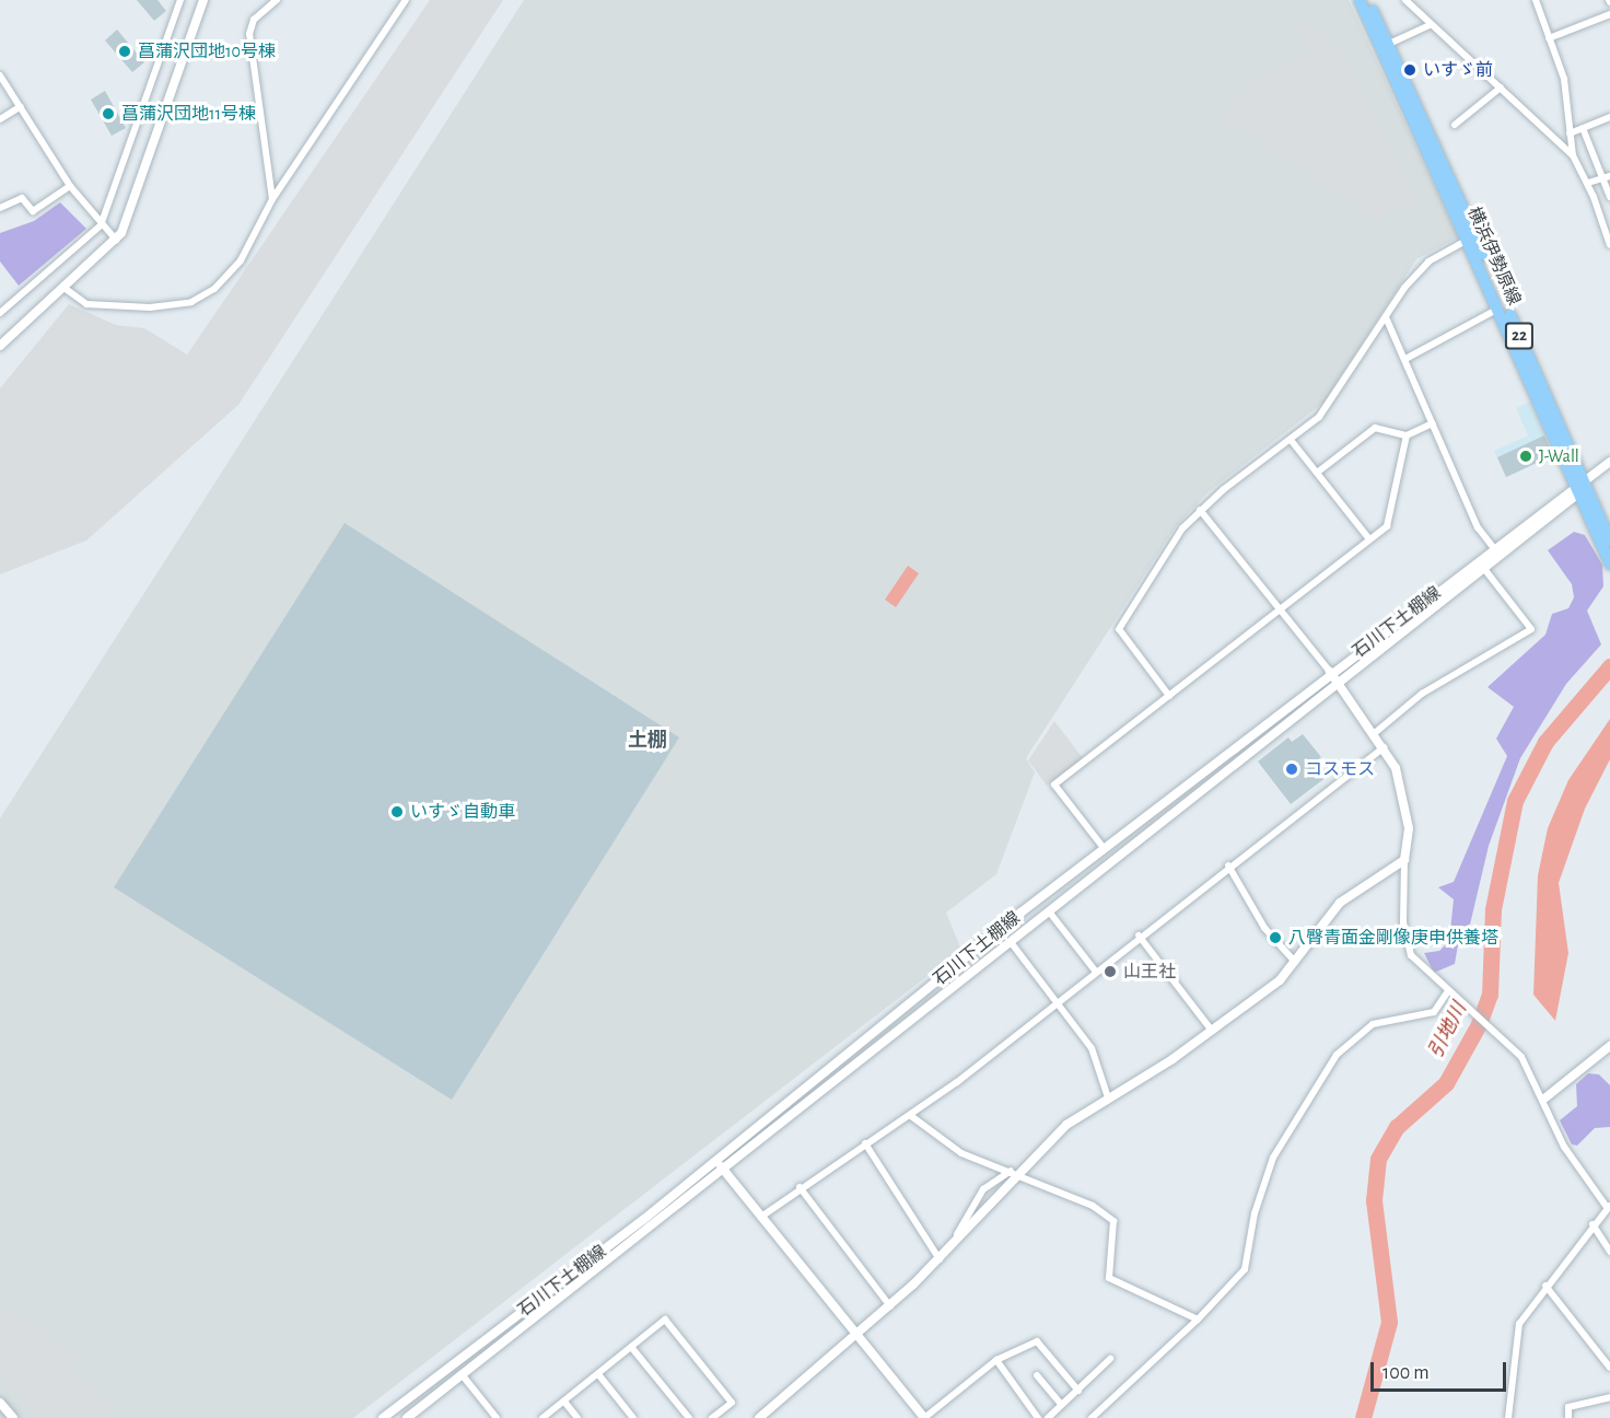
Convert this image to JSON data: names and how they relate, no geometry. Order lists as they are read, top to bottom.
{
  "streets": {
    "main road": ["横浜伊勢原線", "22"],
    "street": ["石川下土棚線"]
  },
  "crossings": [
    ["横浜伊勢原線", "石川下土棚線"]
  ],
  "districts": ["土棚"],
  "water": ["引地川"],
  "places": [
    "菖蒲沢団地10号棟",
    "いすゞ前",
    "菖蒲沢団地11号棟",
    "J-Wall",
    "コスモス",
    "いすゞ自動車",
    "八臀青面金剛像庚申供養塔",
    "山王社"
  ],
  "scale_bar": "100 m"
}
